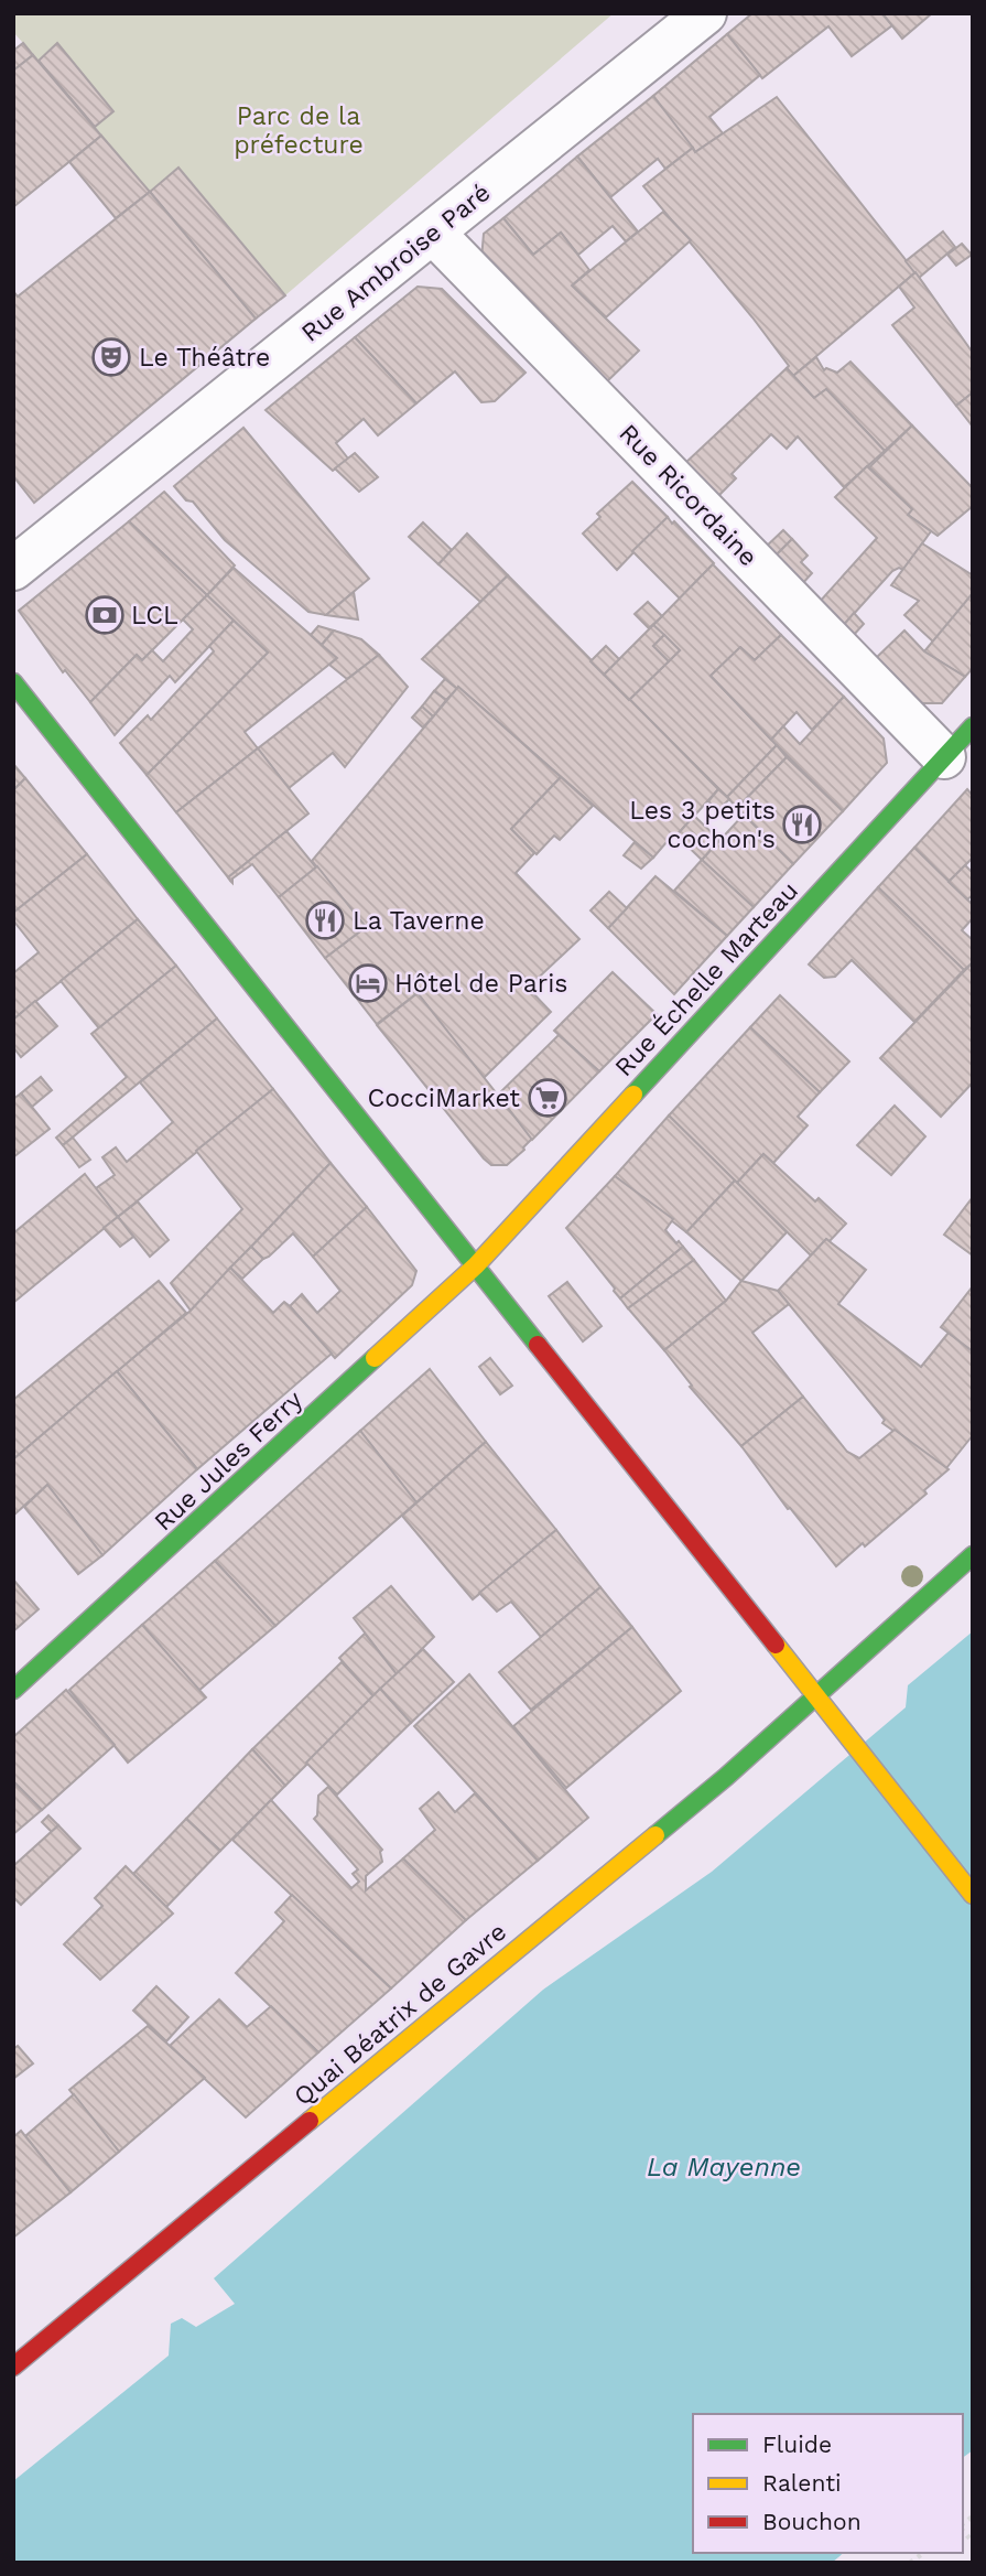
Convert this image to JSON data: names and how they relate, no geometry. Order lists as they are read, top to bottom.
{
  "streets": {
    "street": [
      "Rue Ambroise Paré",
      "Rue Ricordaine",
      "Rue Échelle Marteau",
      "Rue Jules Ferry",
      "Quai Béatrix de Gavre"
    ]
  },
  "crossings": [
    ["Rue Ambroise Paré", "Rue Ricordaine"],
    ["Rue Ricordaine", "Rue Échelle Marteau"],
    ["Rue Échelle Marteau", "Rue Jules Ferry"]
  ],
  "water": ["La Mayenne"],
  "parks": ["Parc de la préfecture"],
  "places": {
    "theatre": ["Le Théâtre"],
    "bank": ["LCL"],
    "restaurant": ["Les 3 petits cochon's", "La Taverne"],
    "hotel": ["Hôtel de Paris"],
    "supermarket": ["CocciMarket"]
  },
  "legend": ["Fluide", "Ralenti", "Bouchon"]
}
